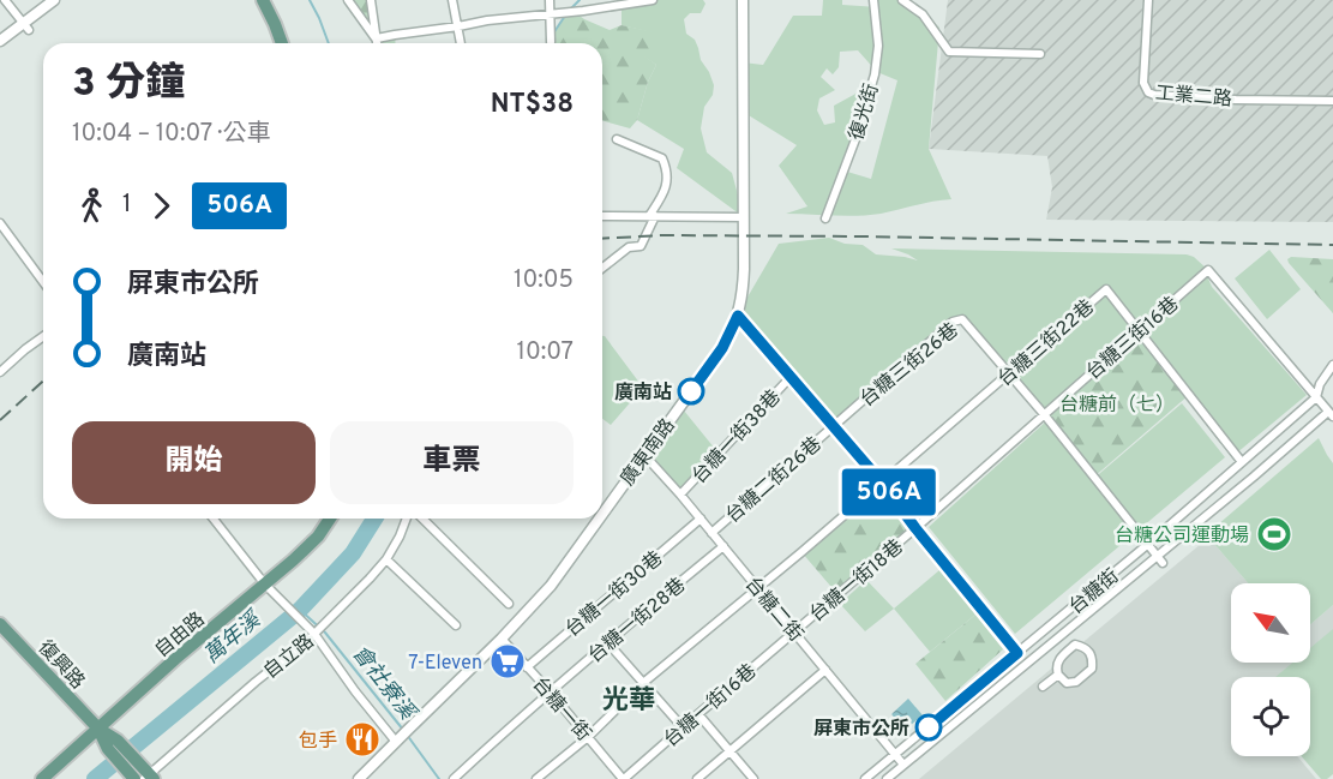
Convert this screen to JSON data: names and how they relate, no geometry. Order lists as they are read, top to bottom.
{
  "streets": {
    "main road": ["自由路", "復興路"],
    "street": [
      "工業二路",
      "復光街",
      "台糖三街16巷",
      "台糖三街22巷",
      "台糖三街26巷",
      "台糖一街38巷",
      "廣東南路",
      "台糖二街26巷",
      "台糖一街18巷",
      "台糖街",
      "台糖一街30巷",
      "台糖二街",
      "台糖一街28巷",
      "自立路",
      "台糖一街16巷",
      "台糖一街"
    ]
  },
  "crossings": [
    ["台糖三街16巷", "台糖三街22巷"],
    ["台糖三街16巷", "台糖一街18巷"],
    ["台糖三街16巷", "台糖街"],
    ["台糖三街22巷", "台糖三街26巷"],
    ["台糖三街22巷", "台糖街"],
    ["台糖三街22巷", "台糖二街"],
    ["台糖三街22巷", "台糖一街"],
    ["台糖三街26巷", "台糖二街26巷"],
    ["台糖一街38巷", "台糖二街"],
    ["廣東南路", "台糖二街"],
    ["廣東南路", "台糖一街"],
    ["台糖二街26巷", "台糖二街"],
    ["台糖一街18巷", "台糖二街"],
    ["台糖一街18巷", "台糖一街16巷"],
    ["台糖街", "台糖二街"],
    ["台糖一街30巷", "台糖二街"],
    ["台糖一街30巷", "台糖一街"],
    ["台糖二街", "台糖一街28巷"],
    ["台糖二街", "台糖一街16巷"],
    ["台糖一街28巷", "台糖一街"],
    ["自由路", "復興路"],
    ["台糖一街16巷", "台糖一街"]
  ],
  "districts": ["光華"],
  "water": ["萬年溪", "會社寮溪"],
  "parks": ["台糖前（七）"],
  "places": {
    "other": ["廣南站", "屏東市公所"],
    "sports": ["台糖公司運動場"],
    "supermarket": ["7-Eleven"],
    "restaurant": ["包手"]
  },
  "lines": ["bus line 506A"],
  "north": "top left",
  "page": {
    "on_map": "506A",
    "heading": ["3 分鐘", "10:04 – 10:07 · 公車", "NT$38"],
    "legs": ["1", "506A"],
    "list": [
      {
        "name": "屏東市公所",
        "value": "10:05"
      },
      {
        "name": "廣南站",
        "value": "10:07"
      }
    ],
    "buttons": ["開始", "車票"]
  }
}
